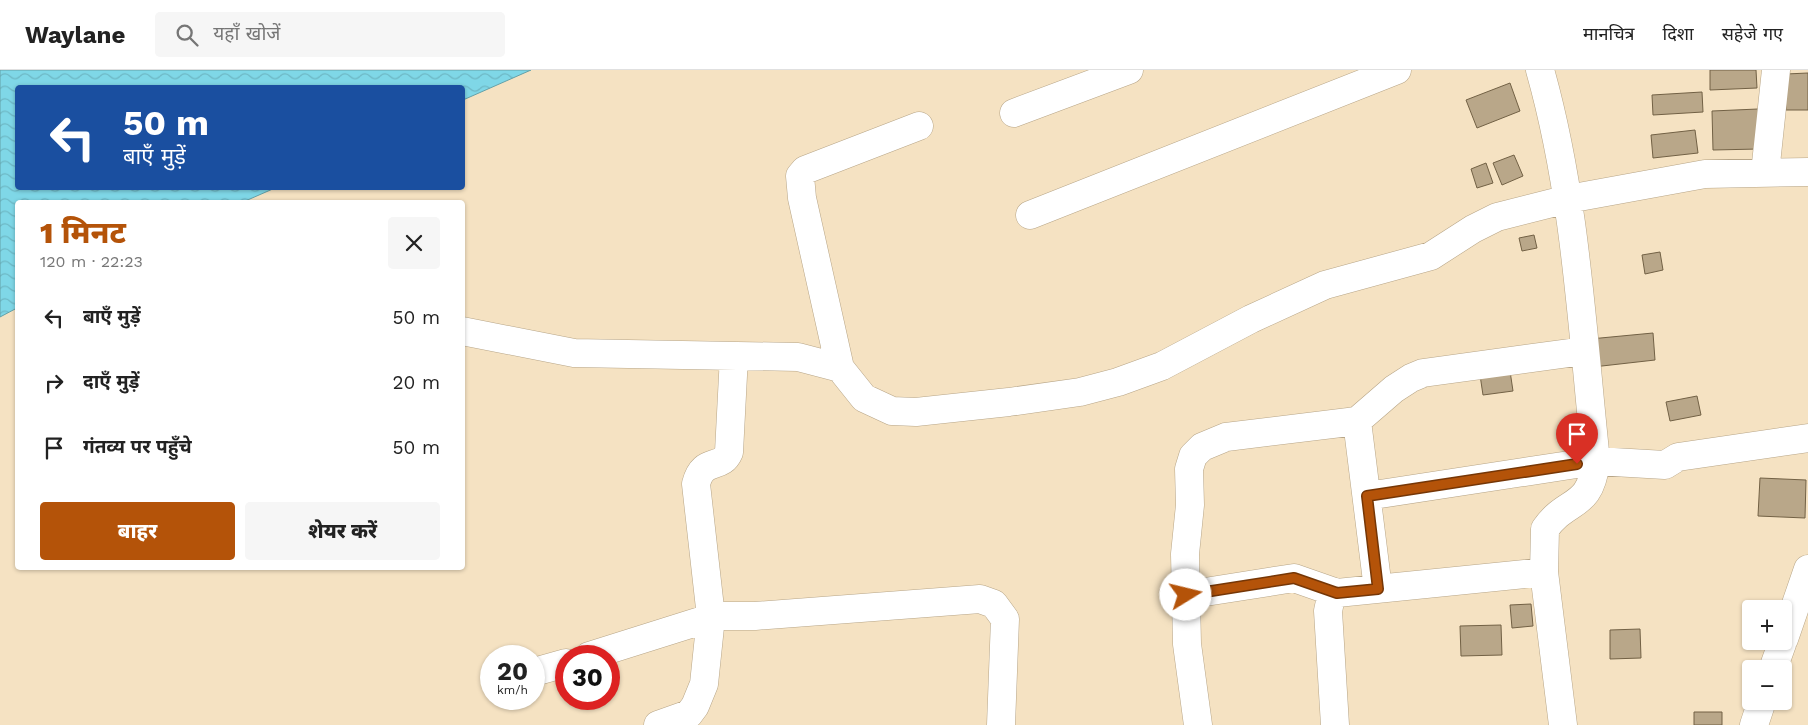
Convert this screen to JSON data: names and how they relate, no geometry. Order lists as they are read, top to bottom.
{
  "page": {
    "header": "Waylane",
    "search": "यहाँ खोजें",
    "nav": ["मानचित्र", "दिशा", "सहेजे गए"],
    "turn": ["50 m", "बाएँ मुड़ें"],
    "heading": ["1 मिनट", "120 m · 22:23"],
    "list": [
      {
        "name": "बाएँ मुड़ें",
        "value": "50 m"
      },
      {
        "name": "दाएँ मुड़ें",
        "value": "20 m"
      },
      {
        "name": "गंतव्य पर पहुँचे",
        "value": "50 m"
      }
    ],
    "buttons": ["बाहर", "शेयर करें"],
    "map_buttons": ["+", "−"],
    "speed": "20 km/h",
    "limit": "30"
  }
}
